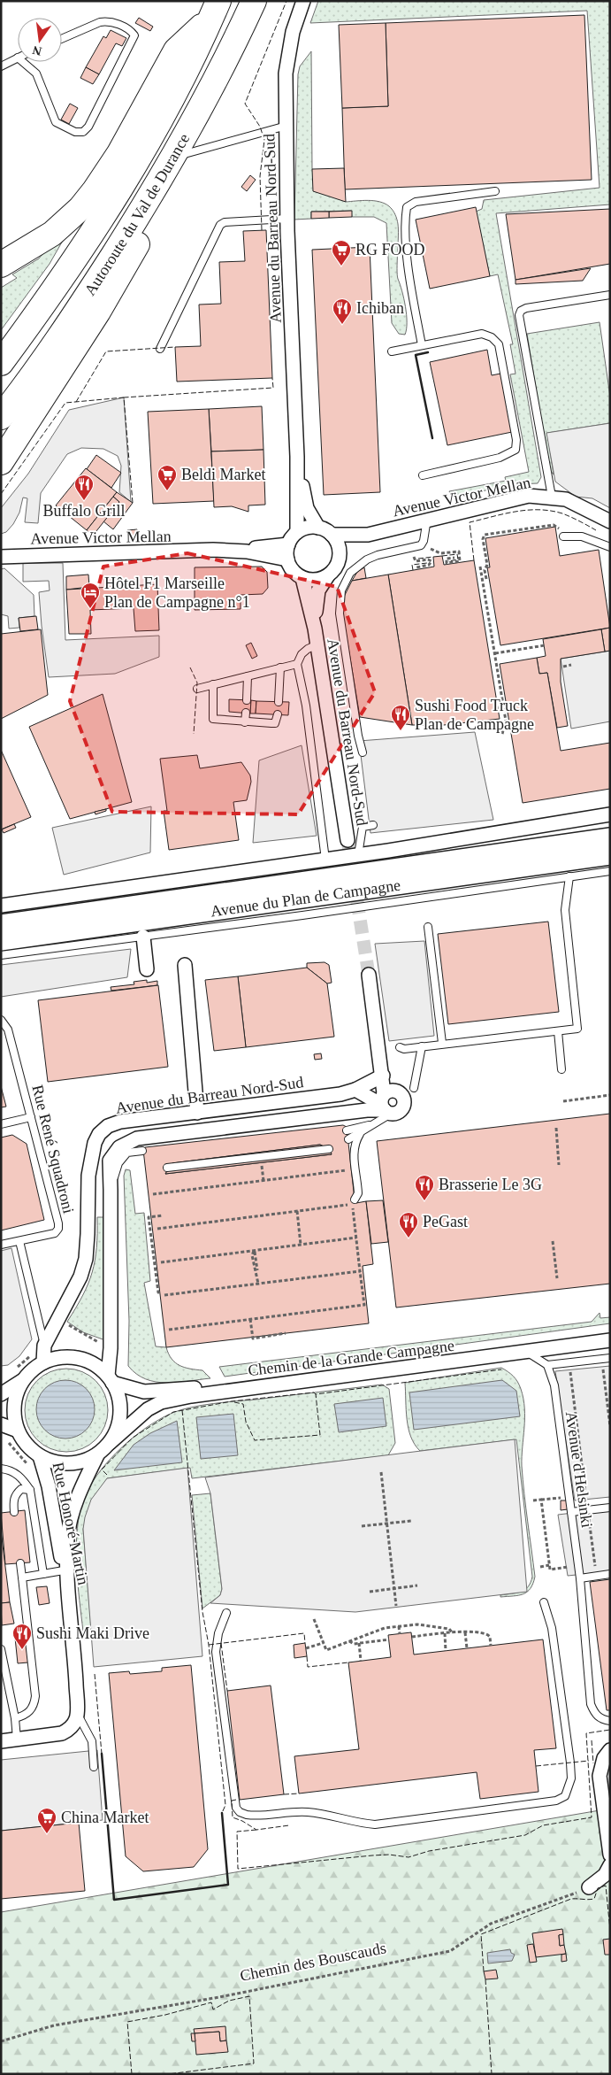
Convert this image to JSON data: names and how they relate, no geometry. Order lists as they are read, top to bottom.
{
  "streets": {
    "highway": ["Autoroute du Val de Durance"],
    "main road": ["Avenue du Plan de Campagne"],
    "street": [
      "Avenue du Barreau Nord-Sud",
      "Avenue Victor Mellan",
      "Chemin de la Grande Campagne",
      "Rue Honoré Martin"
    ],
    "lane": ["Rue René Squadroni", "Avenue d'Helsinki"],
    "path": ["Chemin des Bouscauds"]
  },
  "crossings": [
    ["Avenue du Barreau Nord-Sud", "Avenue Victor Mellan"],
    ["Avenue du Barreau Nord-Sud", "Chemin de la Grande Campagne"],
    ["Avenue du Barreau Nord-Sud", "Rue Honoré Martin"],
    ["Chemin de la Grande Campagne", "Rue Honoré Martin"]
  ],
  "places": {
    "supermarket": ["RG FOOD", "Beldi Market", "China Market"],
    "restaurant": [
      "Ichiban",
      "Buffalo Grill",
      "Sushi Food Truck Plan de Campagne",
      "Brasserie Le 3G",
      "PeGast",
      "Sushi Maki Drive"
    ],
    "hotel": ["Hôtel F1 Marseille Plan de Campagne n°1"]
  },
  "north": "bottom"
}
